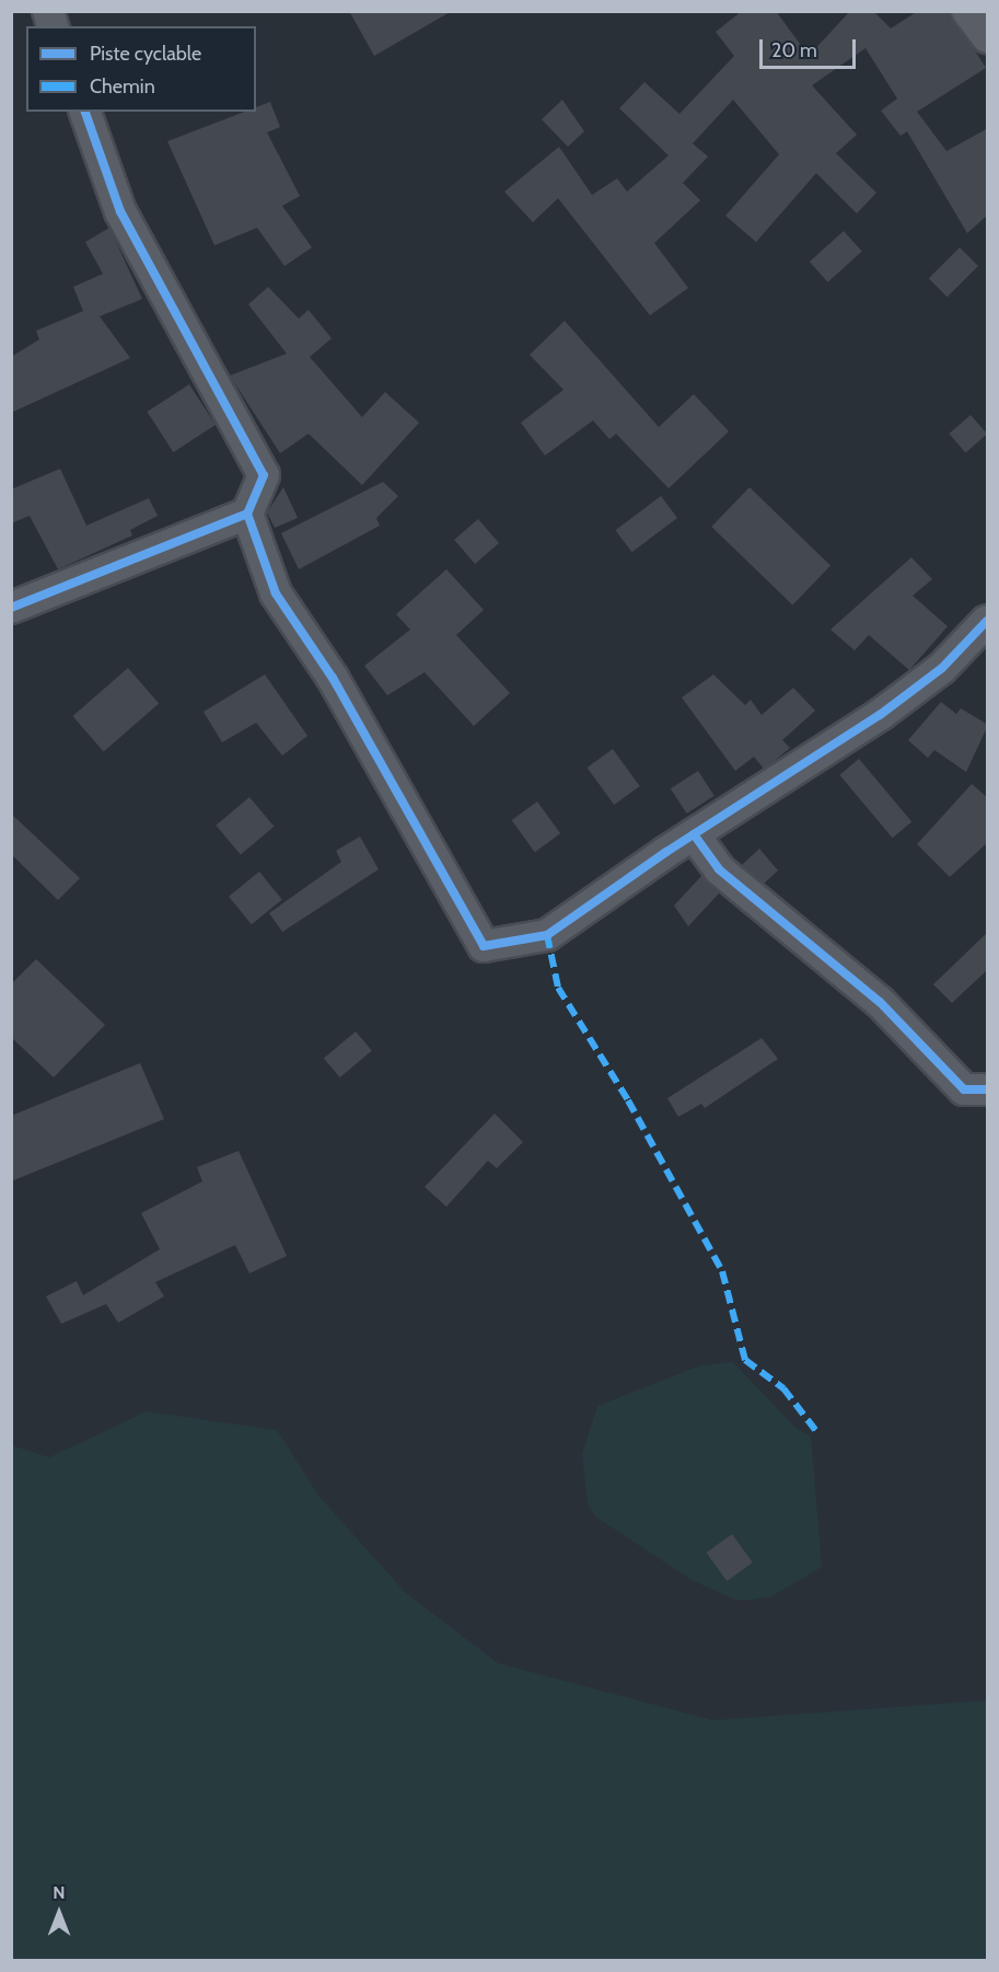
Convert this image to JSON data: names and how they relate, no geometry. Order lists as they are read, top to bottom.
{
  "legend": ["Piste cyclable", "Chemin"],
  "scale_bar": "20 m",
  "north": "top"
}
